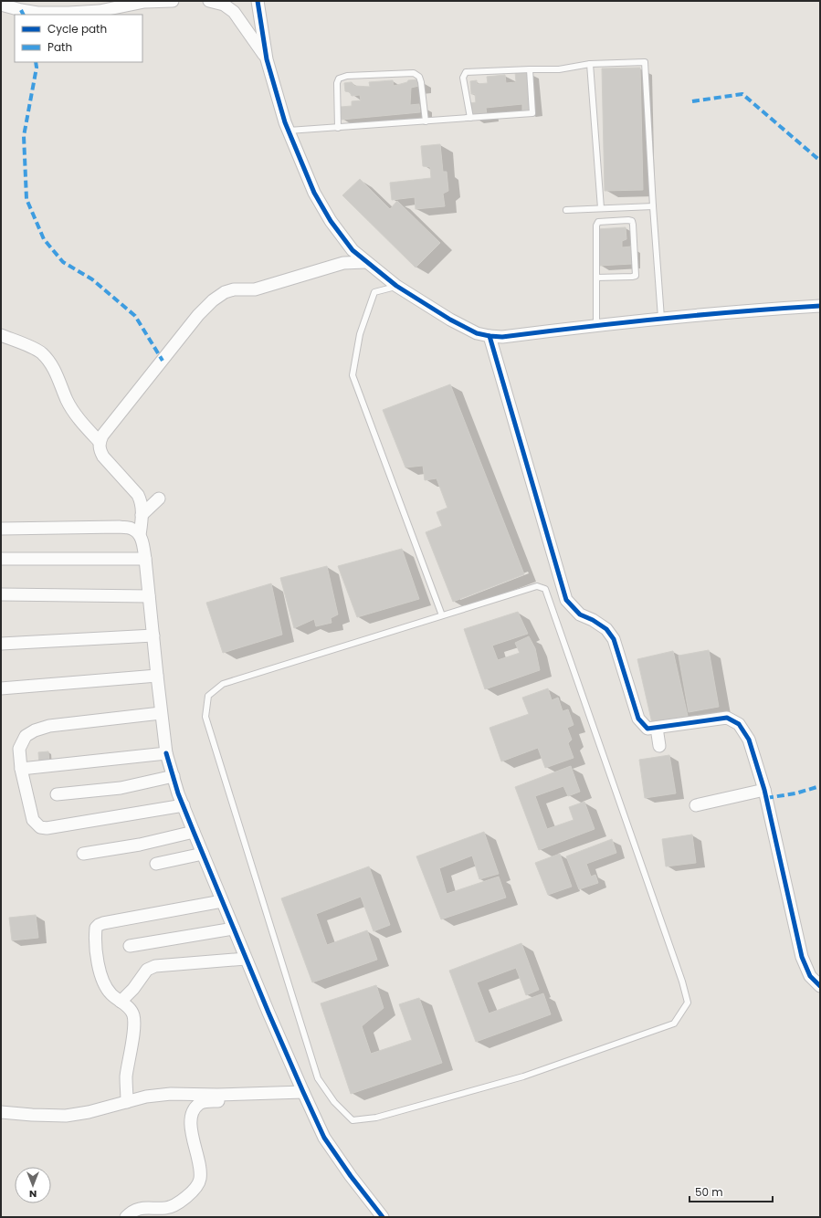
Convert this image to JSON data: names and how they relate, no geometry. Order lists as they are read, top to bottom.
{
  "legend": ["Cycle path", "Path"],
  "scale_bar": "50 m",
  "north": "bottom"
}
